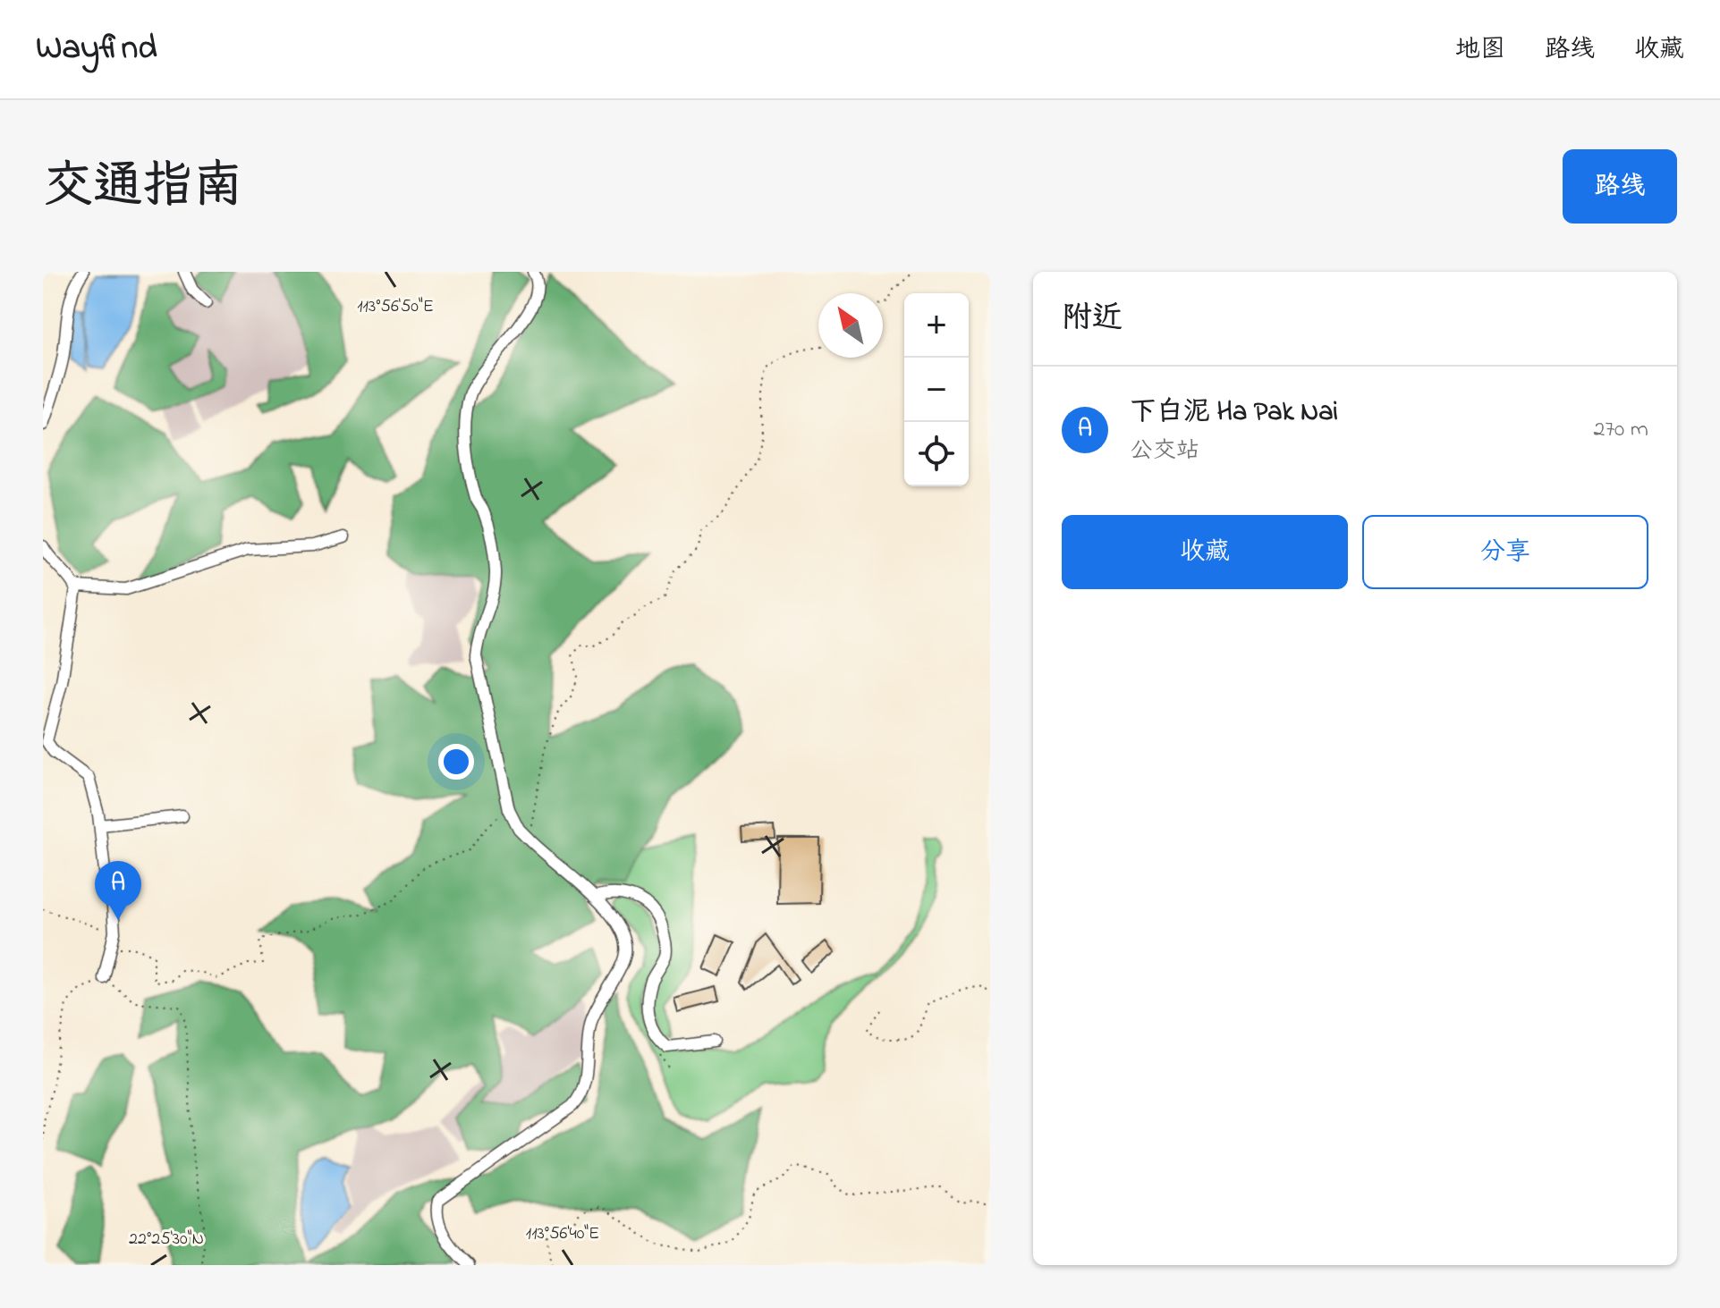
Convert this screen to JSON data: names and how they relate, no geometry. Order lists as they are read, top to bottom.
{
  "north": "top left",
  "page": {
    "header": "Wayfind",
    "nav": ["地图", "路线", "收藏"],
    "title": "交通指南",
    "buttons": [
      "路线",
      ["收藏", "分享"]
    ],
    "heading": "附近",
    "map_buttons": ["+", "−"],
    "list": [
      {
        "mark": "A",
        "name": "下白泥 Ha Pak Nai",
        "note": "公交站",
        "value": "270 m"
      }
    ],
    "pins": "A"
  },
  "coordinates": ["113°56'50\"E", "113°56'40\"E", "22°25'30\"N"]
}
